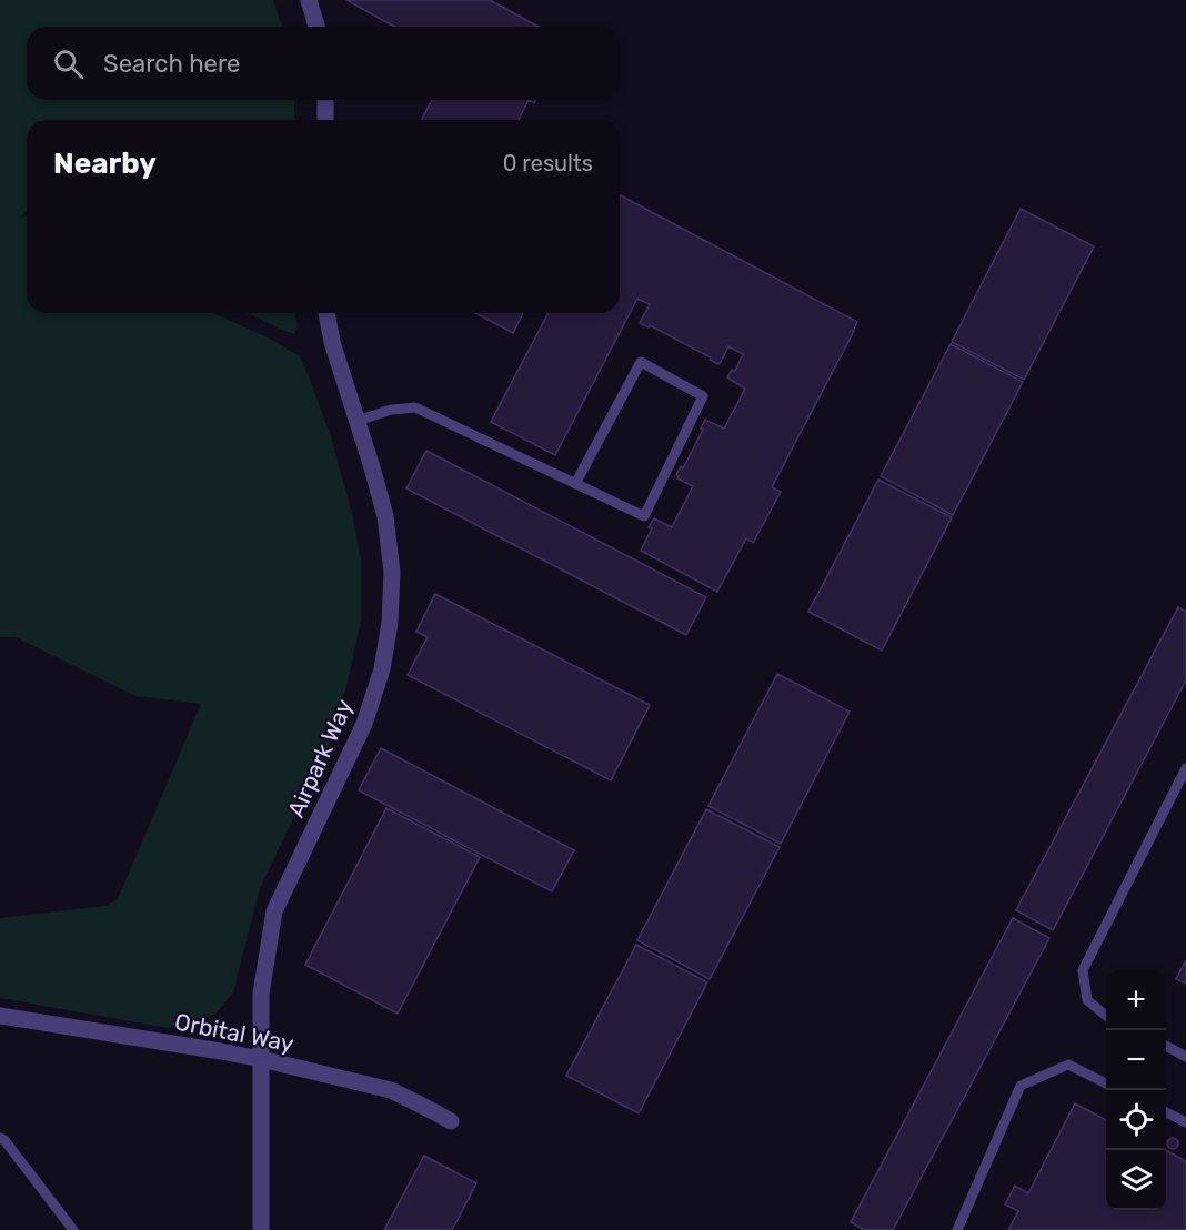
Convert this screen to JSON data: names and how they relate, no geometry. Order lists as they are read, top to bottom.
{
  "streets": {
    "street": ["Airpark Way", "Orbital Way"]
  },
  "crossings": [
    ["Airpark Way", "Orbital Way"]
  ],
  "page": {
    "search": "Search here",
    "heading": ["Nearby", "0 results"],
    "map_buttons": ["+", "−"]
  }
}
